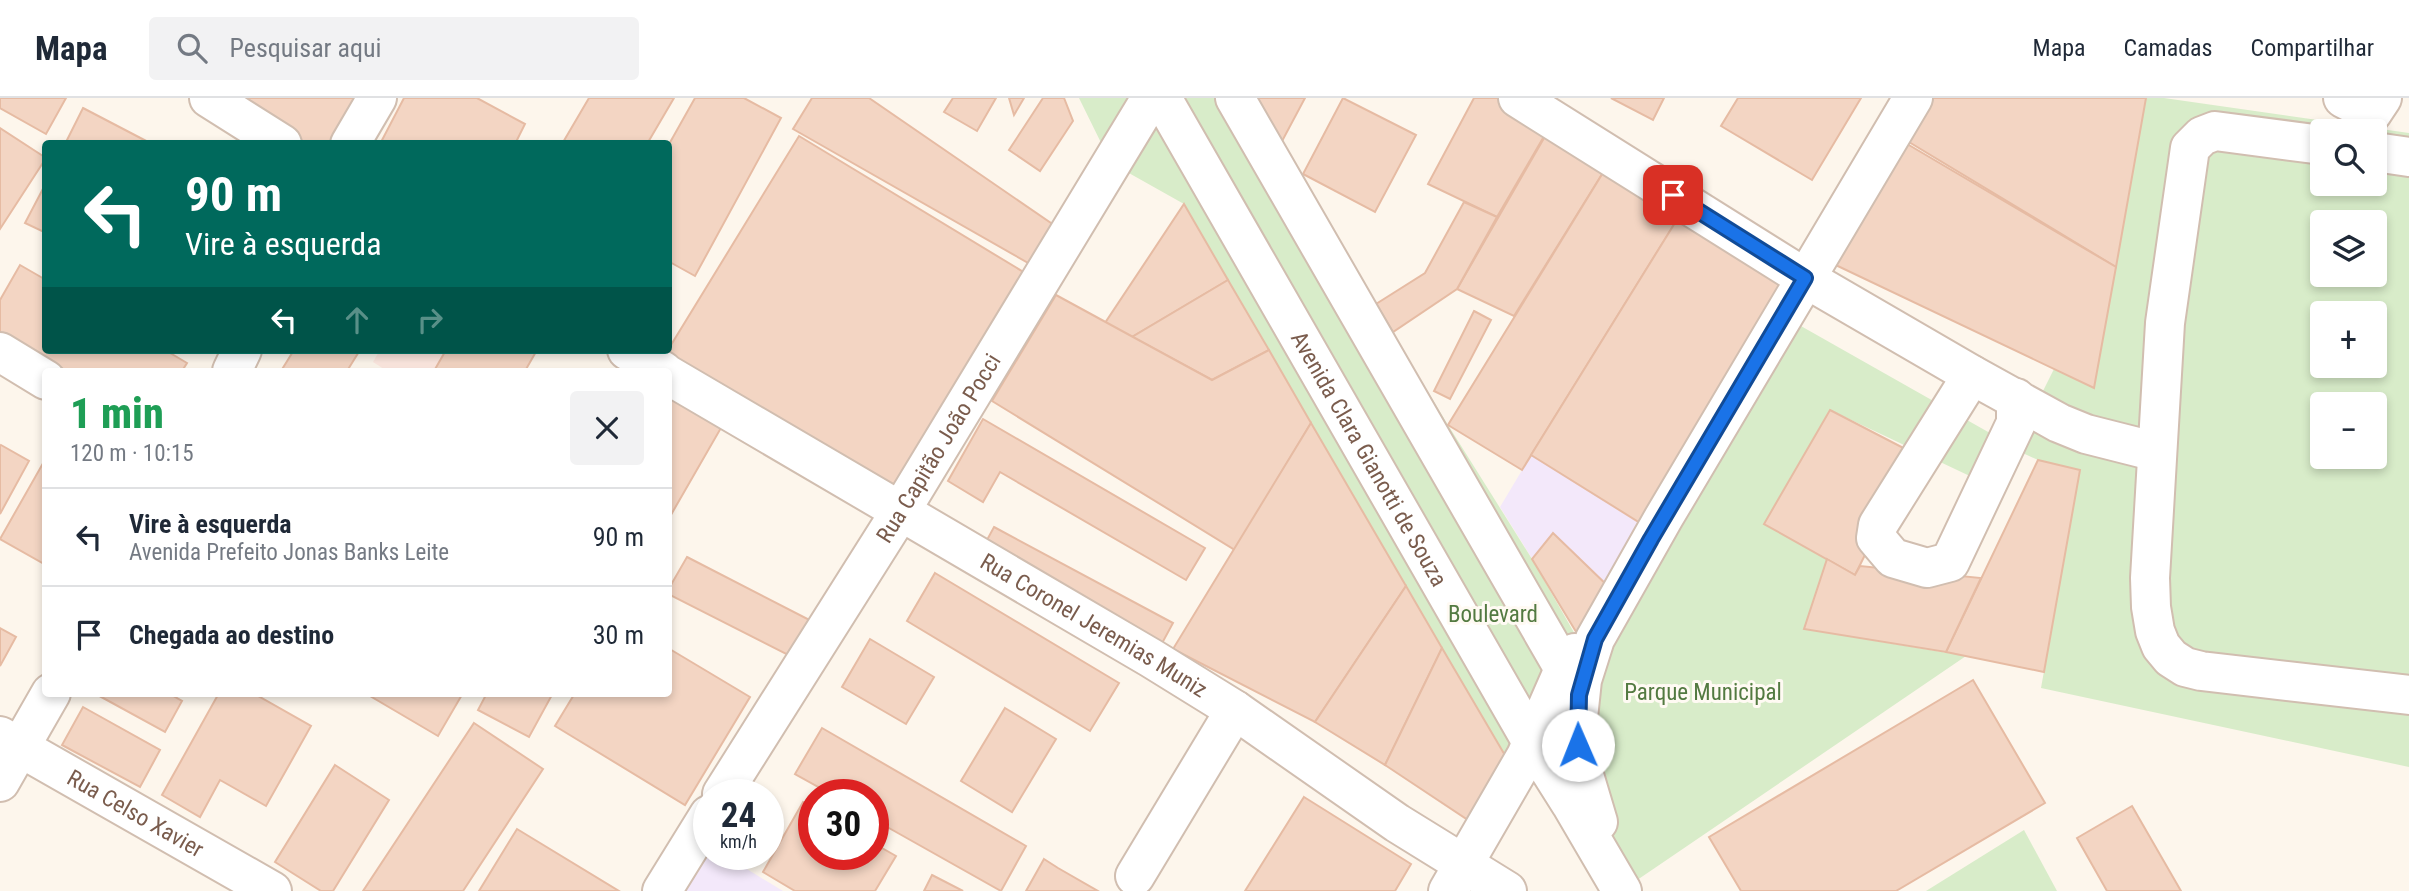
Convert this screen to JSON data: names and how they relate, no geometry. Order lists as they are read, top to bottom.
{
  "streets": {
    "street": [
      "Rua Capitão João Pocci",
      "Avenida Clara Gianotti de Souza",
      "Rua Coronel Jeremias Muniz",
      "Rua Celso Xavier"
    ]
  },
  "crossings": [
    ["Rua Capitão João Pocci", "Avenida Clara Gianotti de Souza"],
    ["Rua Capitão João Pocci", "Rua Coronel Jeremias Muniz"]
  ],
  "parks": ["Boulevard", "Parque Municipal"],
  "page": {
    "header": "Mapa",
    "search": "Pesquisar aqui",
    "nav": ["Mapa", "Camadas", "Compartilhar"],
    "map_buttons": ["+", "−"],
    "turn": ["90 m", "Vire à esquerda"],
    "heading": ["1 min", "120 m · 10:15"],
    "list": [
      {
        "name": "Vire à esquerda",
        "note": "Avenida Prefeito Jonas Banks Leite",
        "value": "90 m"
      },
      {
        "name": "Chegada ao destino",
        "value": "30 m"
      }
    ],
    "speed": "24 km/h",
    "limit": "30"
  }
}
